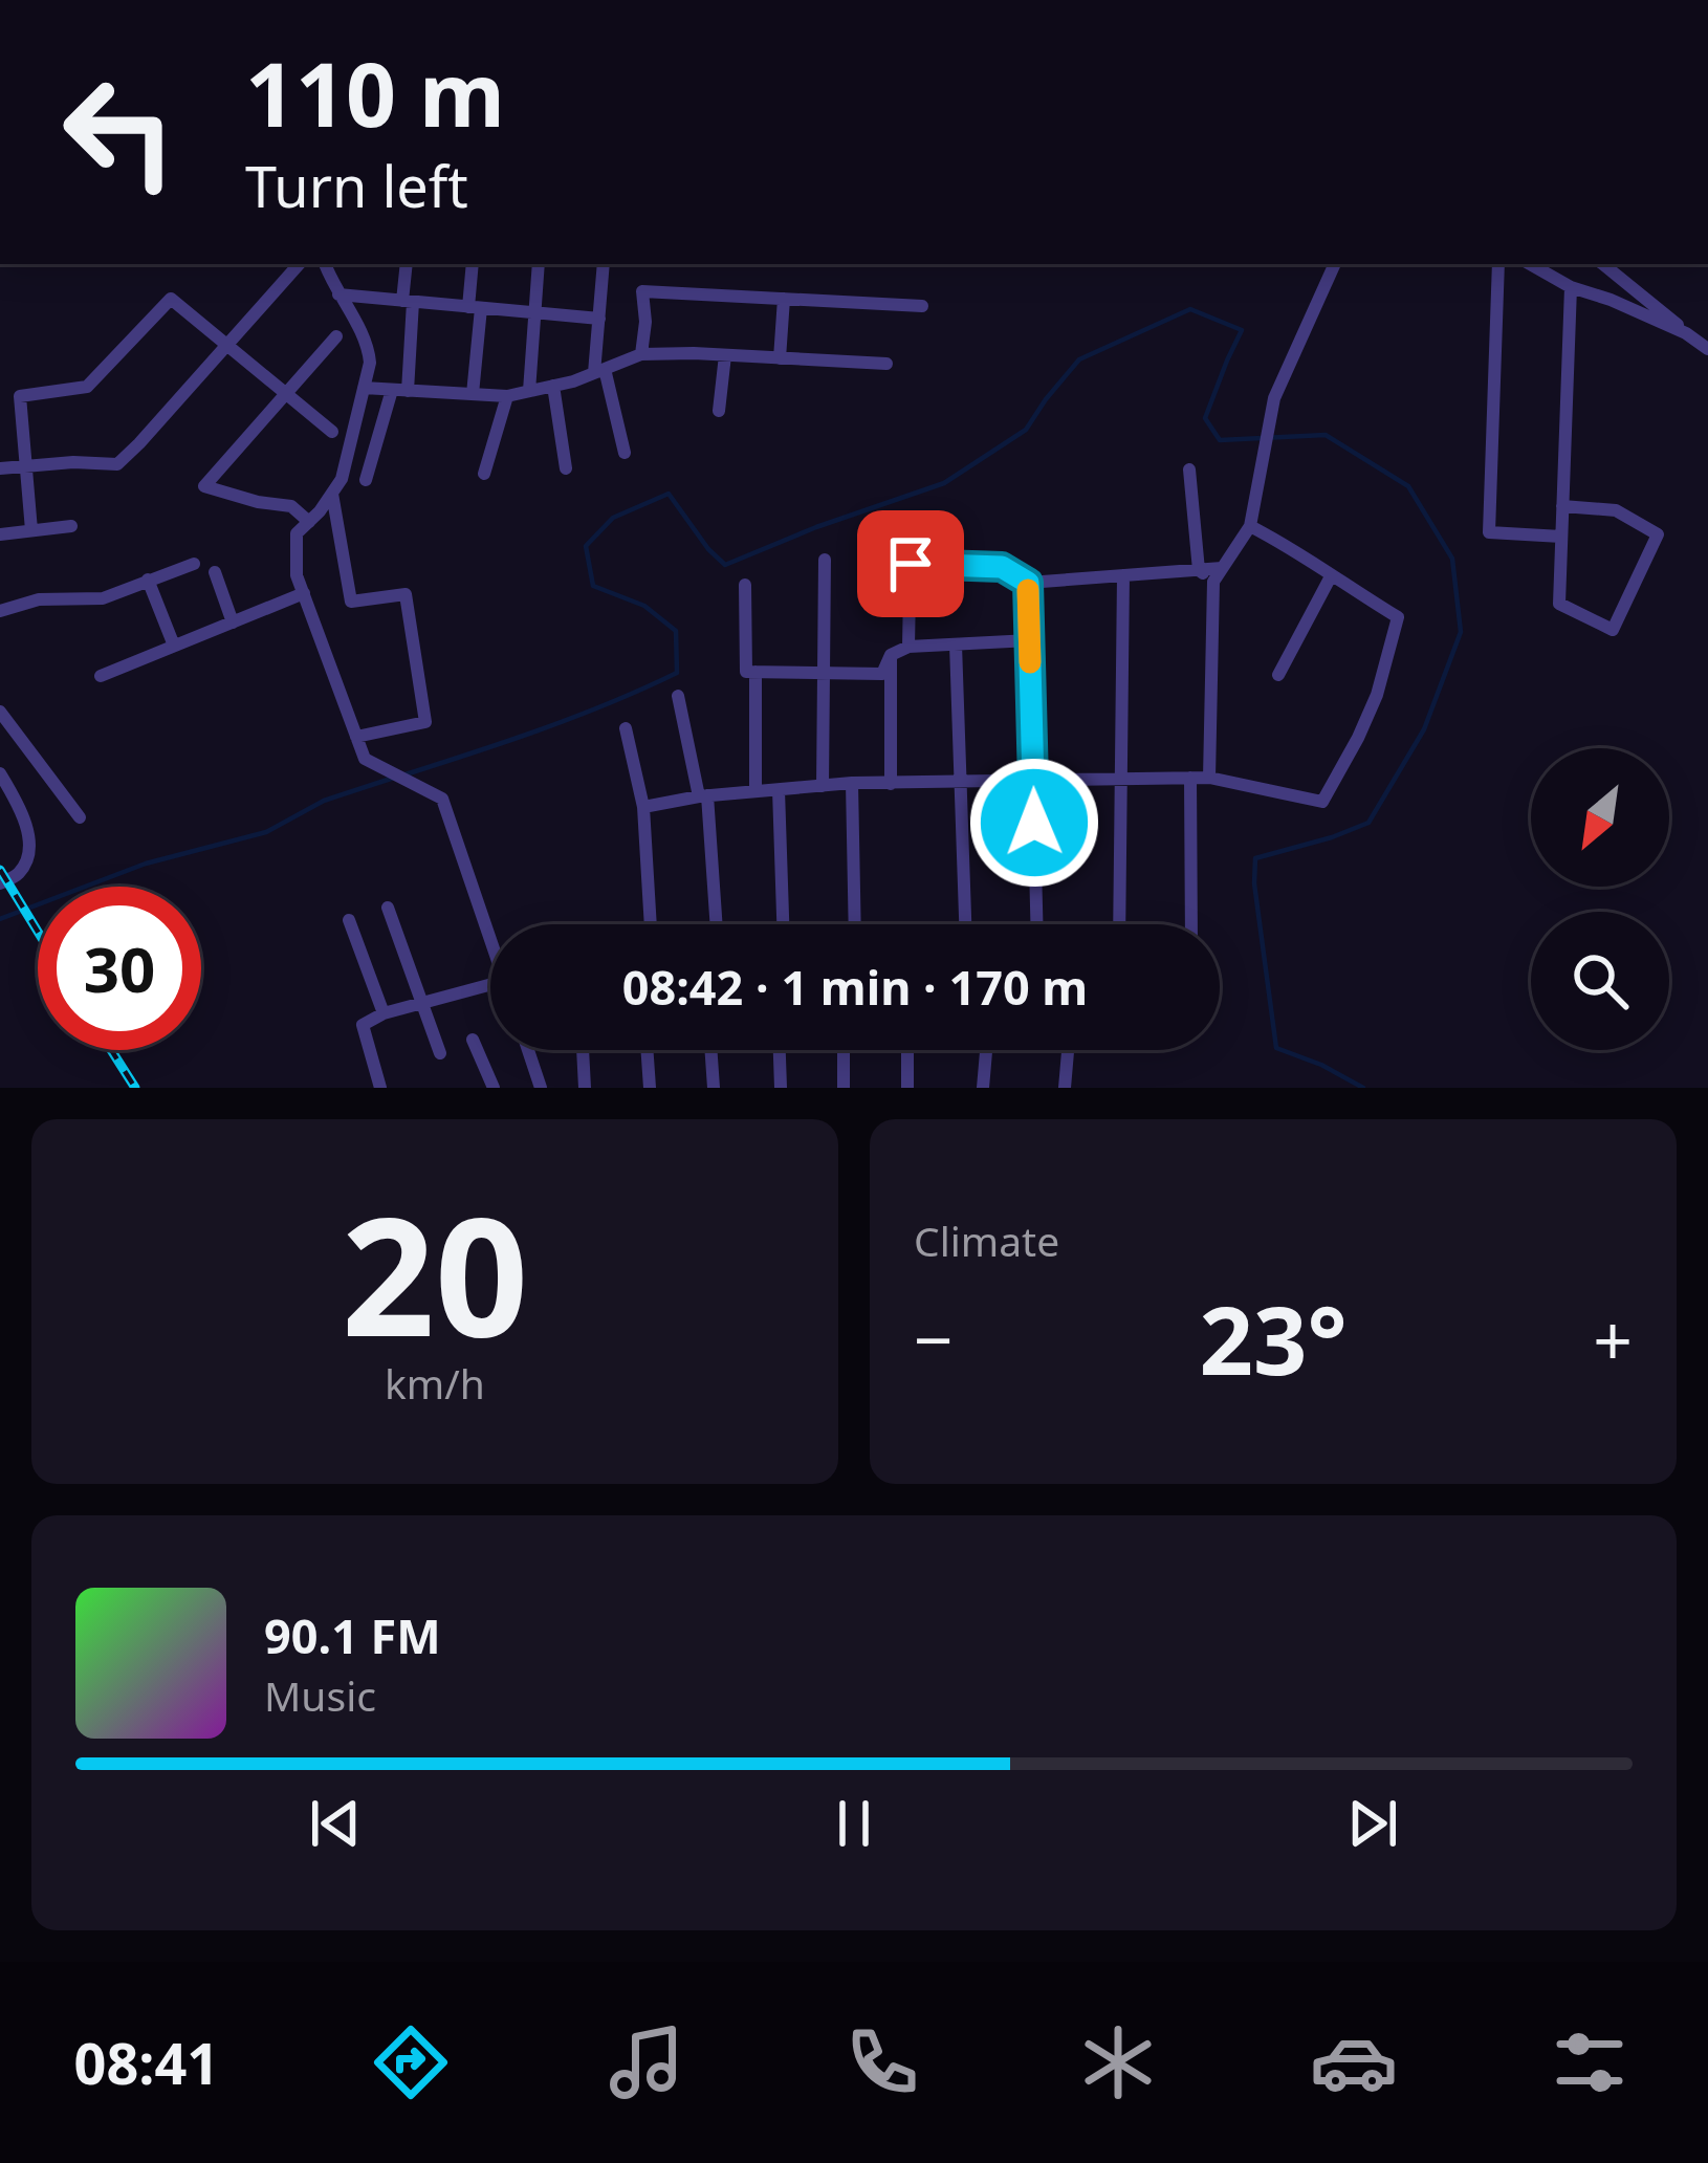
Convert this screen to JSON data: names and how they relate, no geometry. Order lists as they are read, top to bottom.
{
  "north": "bottom left",
  "page": {
    "turn": ["110 m", "Turn left"],
    "limit": "30",
    "trip": "08:42 · 1 min · 170 m",
    "tile": [
      ["20", "km/h"],
      "Climate"
    ],
    "heat": ["−", "23°", "+"],
    "song": ["90.1 FM", "Music"],
    "tabs": "08:41"
  }
}
